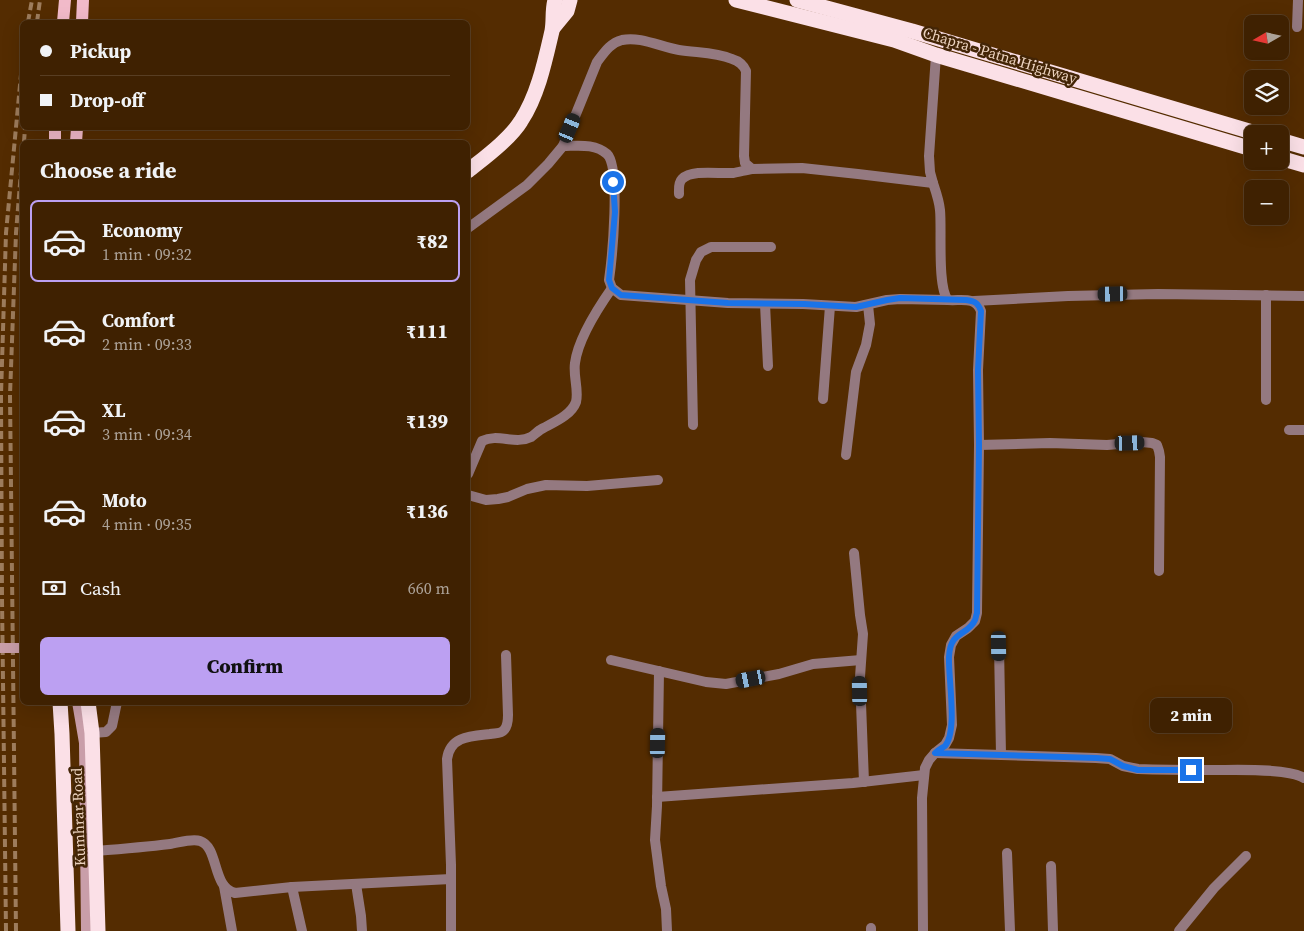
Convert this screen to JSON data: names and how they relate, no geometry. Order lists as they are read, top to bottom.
{
  "streets": {
    "highway": ["Chapra - Patna Highway", "Kumhrar Road"]
  },
  "north": "left",
  "page": {
    "map_buttons": ["+", "−"],
    "banner": ["Pickup", "Drop-off"],
    "heading": "Choose a ride",
    "list": [
      {
        "name": "Economy",
        "note": "1 min · 09:32",
        "value": "₹82"
      },
      {
        "name": "Comfort",
        "note": "2 min · 09:33",
        "value": "₹111"
      },
      {
        "name": "XL",
        "note": "3 min · 09:34",
        "value": "₹139"
      },
      {
        "name": "Moto",
        "note": "4 min · 09:35",
        "value": "₹136"
      }
    ],
    "pay": ["Cash", "660 m"],
    "buttons": "Confirm",
    "bubble": "2 min"
  }
}
